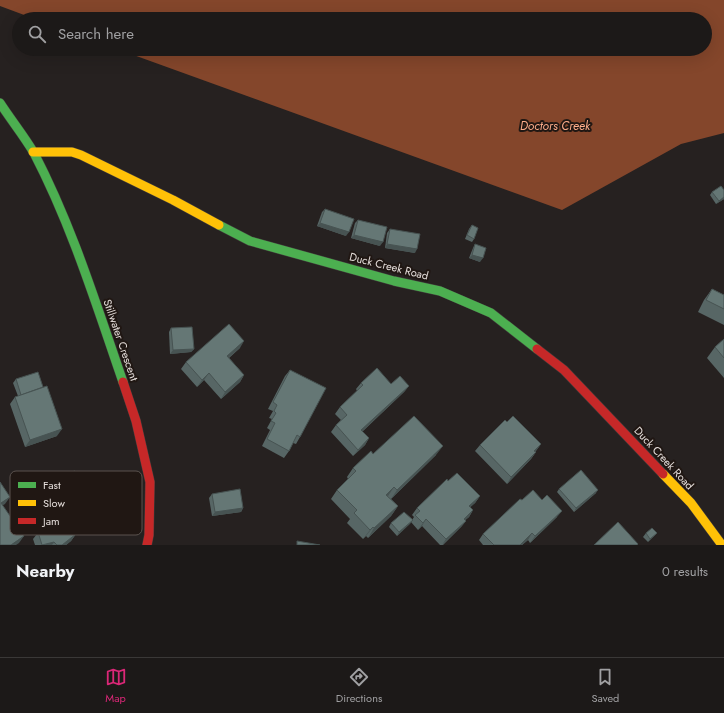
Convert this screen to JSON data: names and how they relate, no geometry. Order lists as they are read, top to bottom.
{
  "streets": {
    "street": ["Duck Creek Road", "Stillwater Crescent"]
  },
  "crossings": [
    ["Duck Creek Road", "Stillwater Crescent"]
  ],
  "water": ["Doctors Creek"],
  "legend": ["Fast", "Slow", "Jam"],
  "page": {
    "search": "Search here",
    "heading": ["Nearby", "0 results"],
    "nav": ["Map", "Directions", "Saved"]
  }
}
